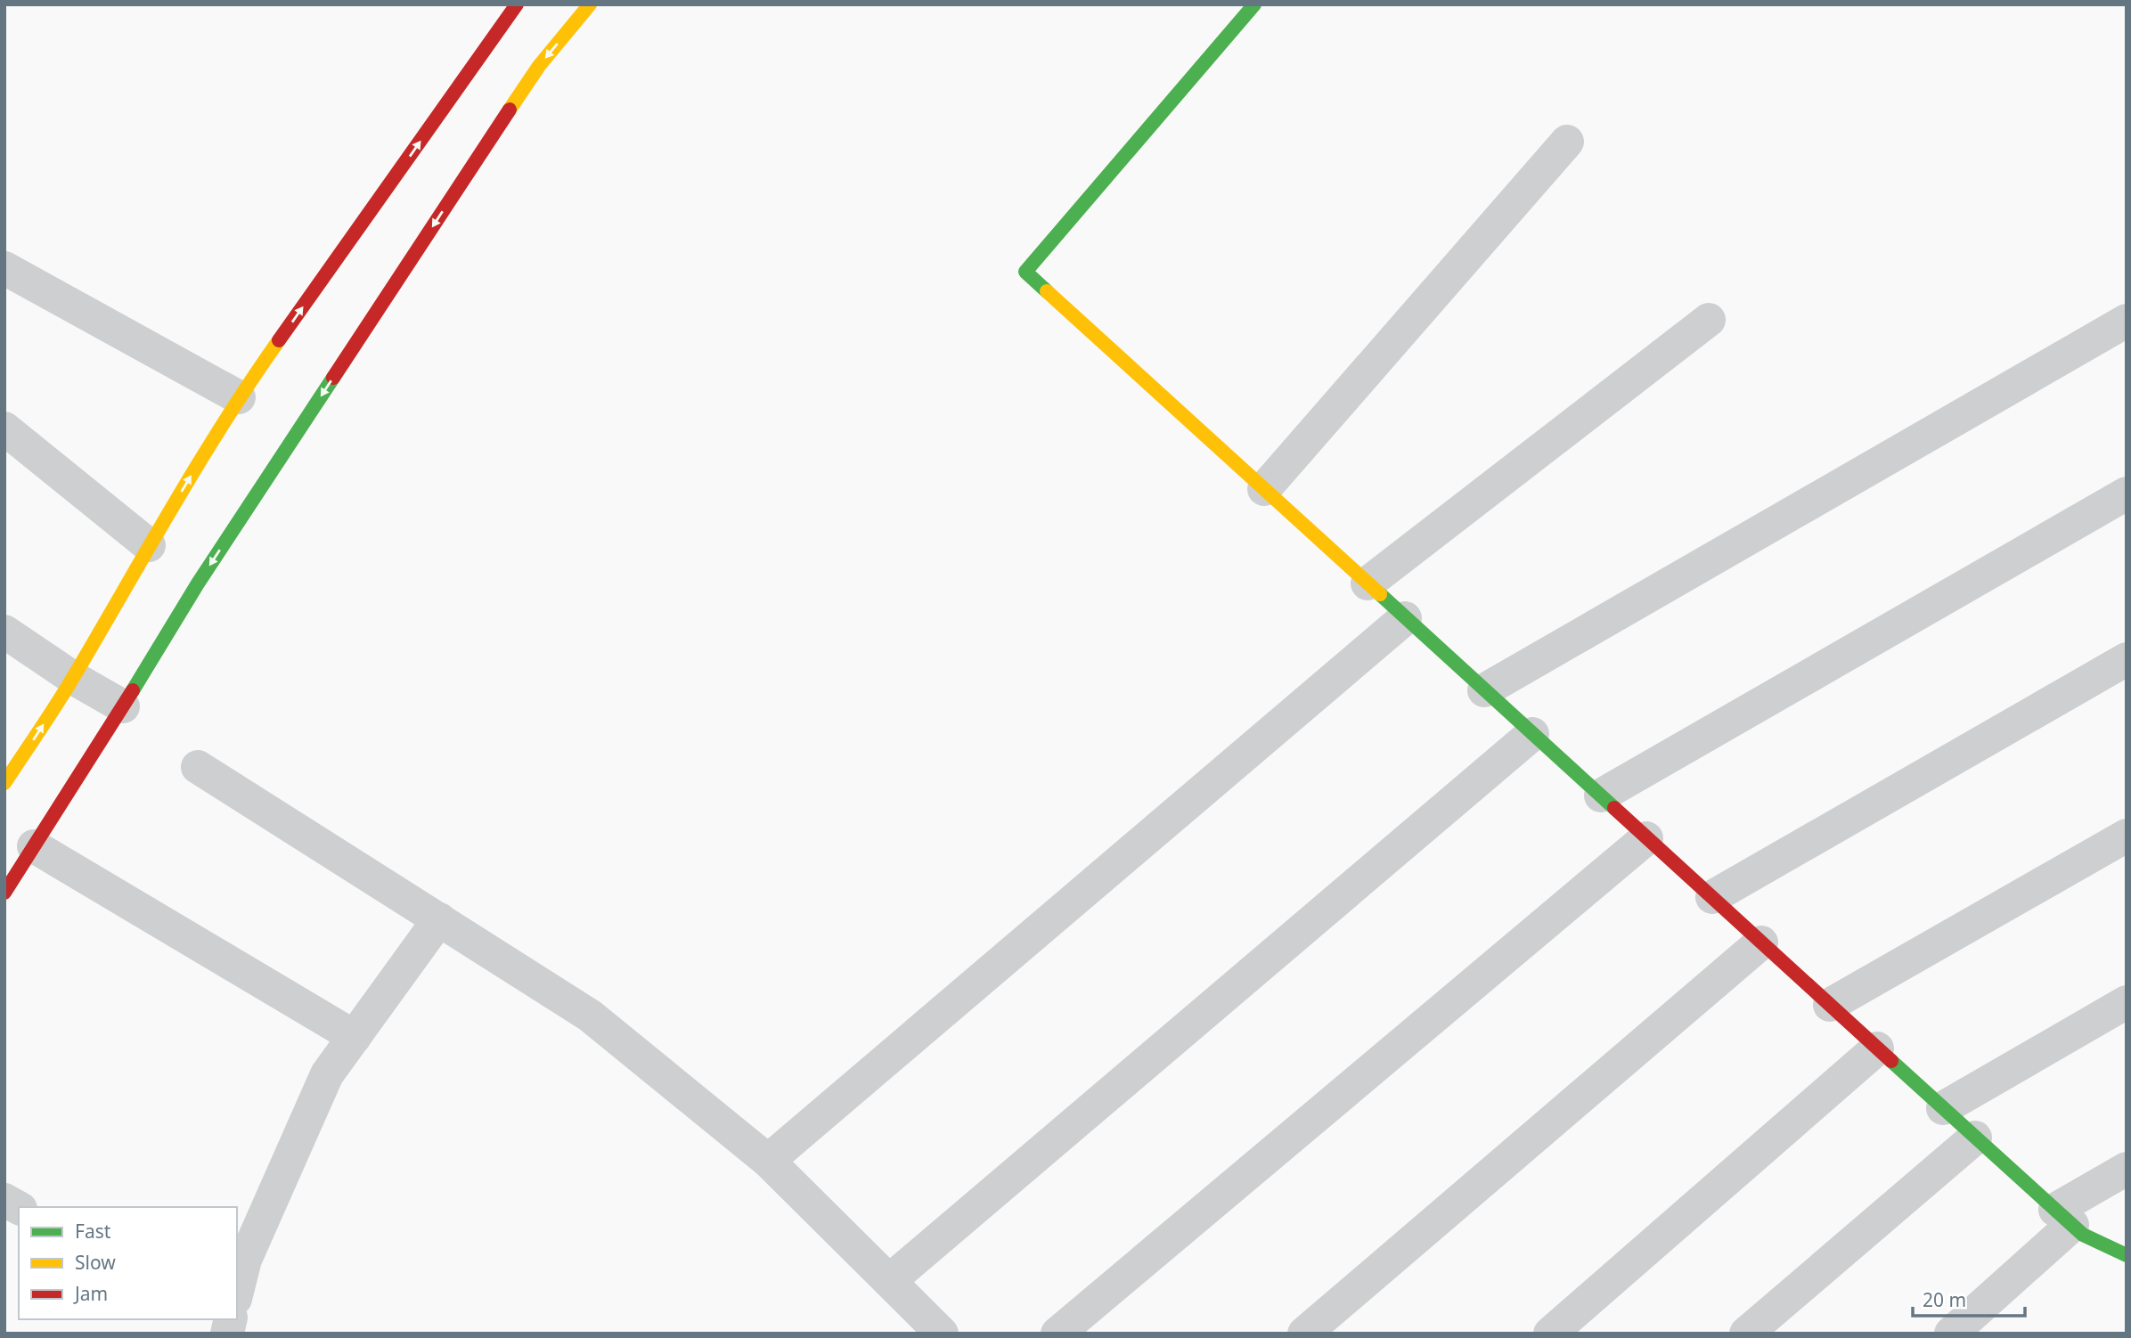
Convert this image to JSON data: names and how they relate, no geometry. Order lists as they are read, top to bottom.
{
  "legend": ["Fast", "Slow", "Jam"],
  "scale_bar": "20 m"
}
